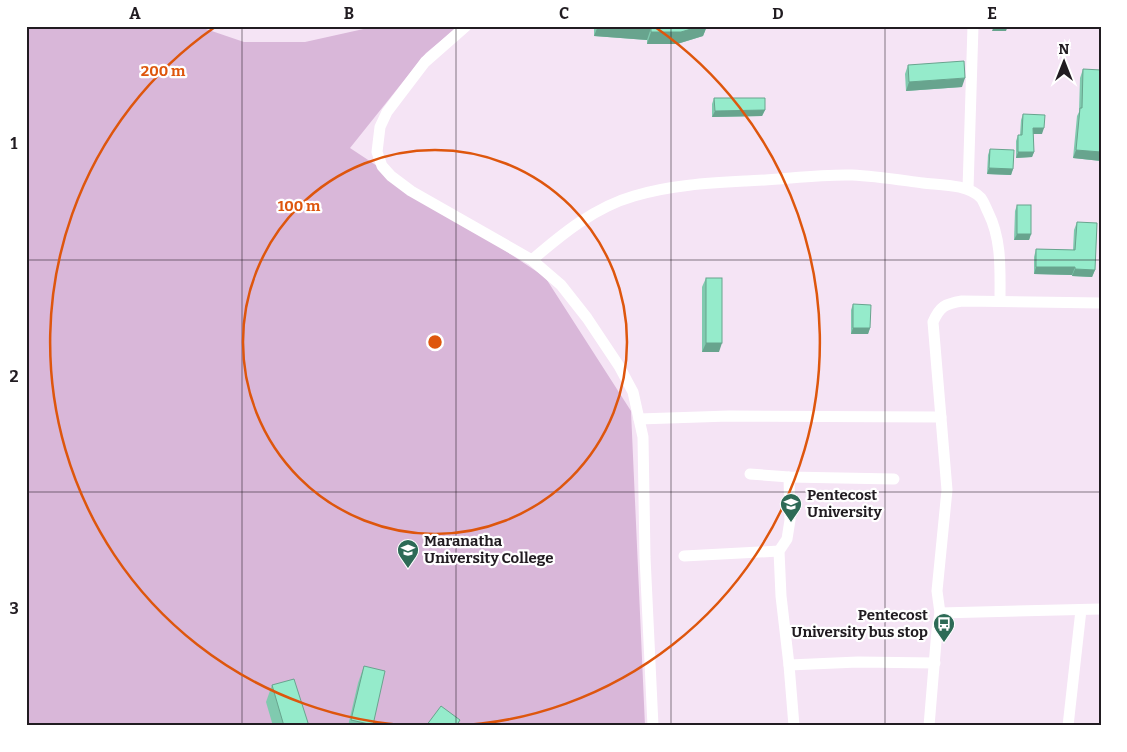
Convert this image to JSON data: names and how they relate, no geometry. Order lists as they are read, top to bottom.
{
  "places": {
    "school or university": ["Pentecost University", "Maranatha University College"],
    "bus stop": ["Pentecost University bus stop"]
  },
  "north": "top",
  "grid": {
    "columns": [
      "A",
      "B",
      "C",
      "D",
      "E"
    ],
    "rows": ["1", "2", "3"]
  },
  "rings": ["200 m", "100 m"]
}
